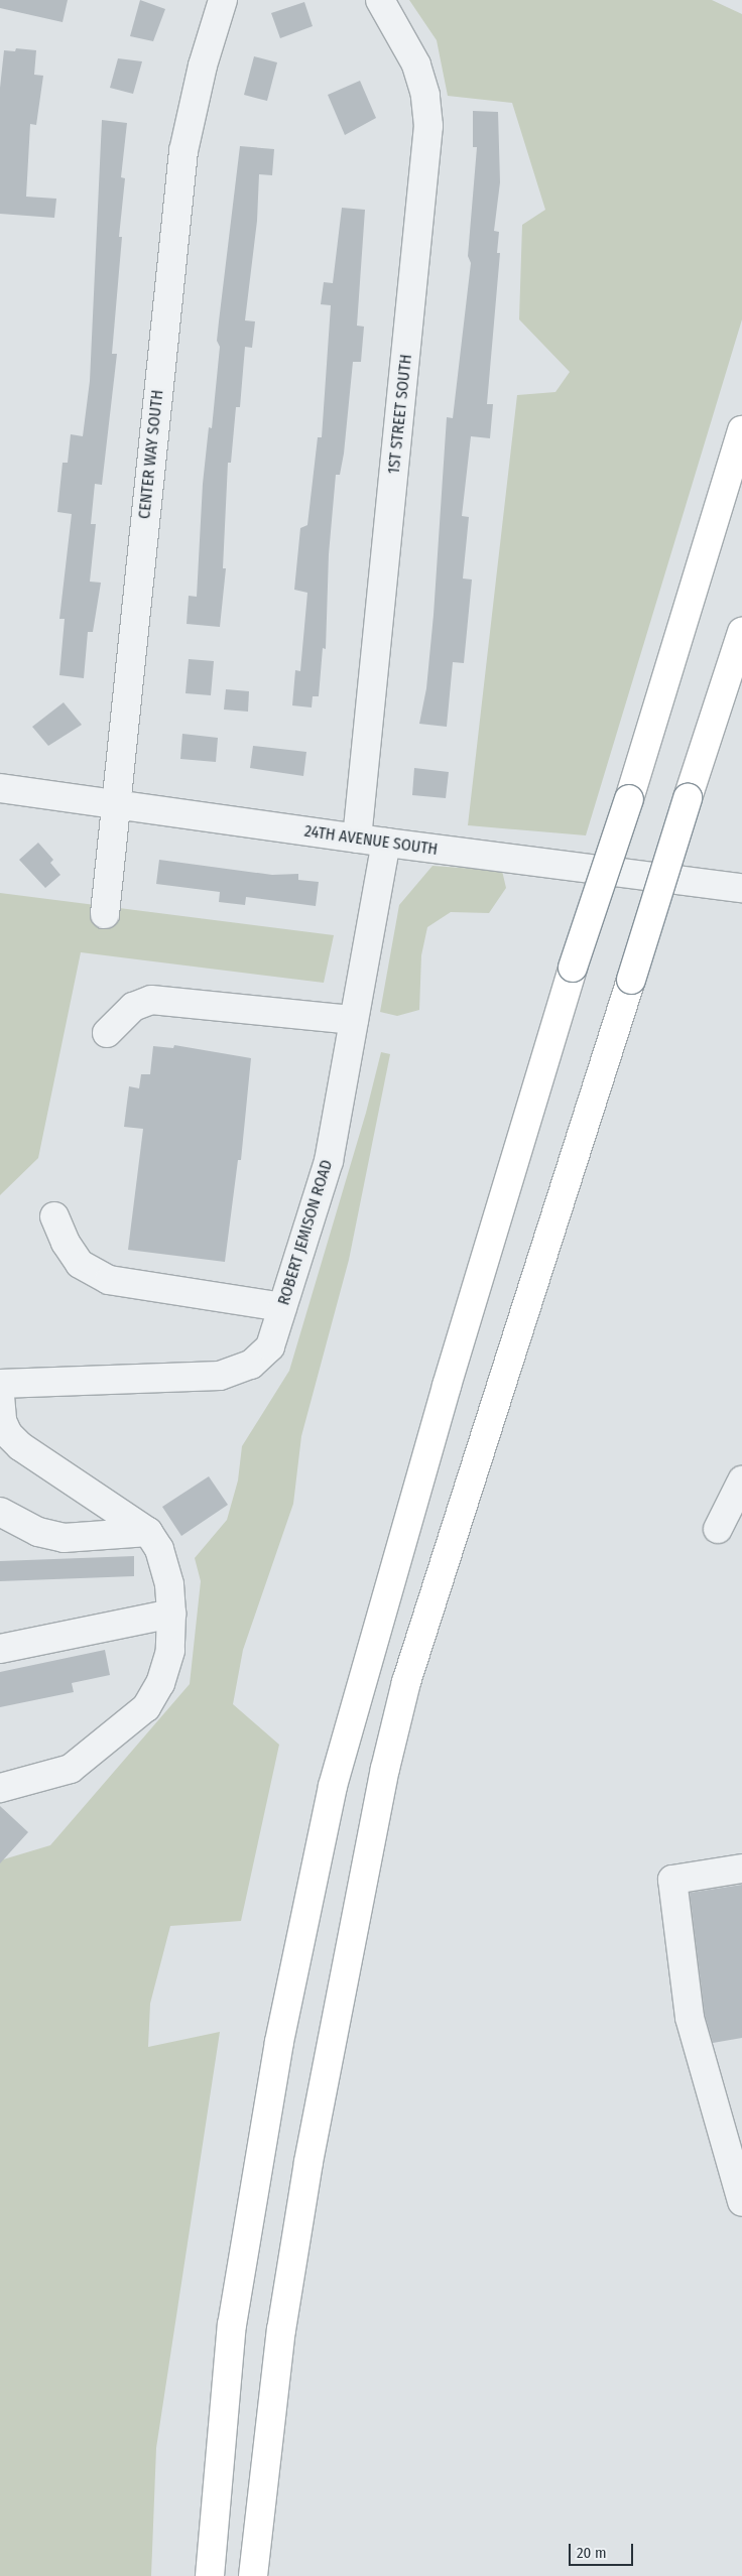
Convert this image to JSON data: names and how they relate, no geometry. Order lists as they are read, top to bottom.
{
  "streets": {
    "street": [
      "1ST STREET SOUTH",
      "CENTER WAY SOUTH",
      "24TH AVENUE SOUTH",
      "ROBERT JEMISON ROAD"
    ]
  },
  "crossings": [
    ["1ST STREET SOUTH", "24TH AVENUE SOUTH"],
    ["CENTER WAY SOUTH", "24TH AVENUE SOUTH"],
    ["24TH AVENUE SOUTH", "ROBERT JEMISON ROAD"]
  ],
  "scale_bar": "20 m"
}
